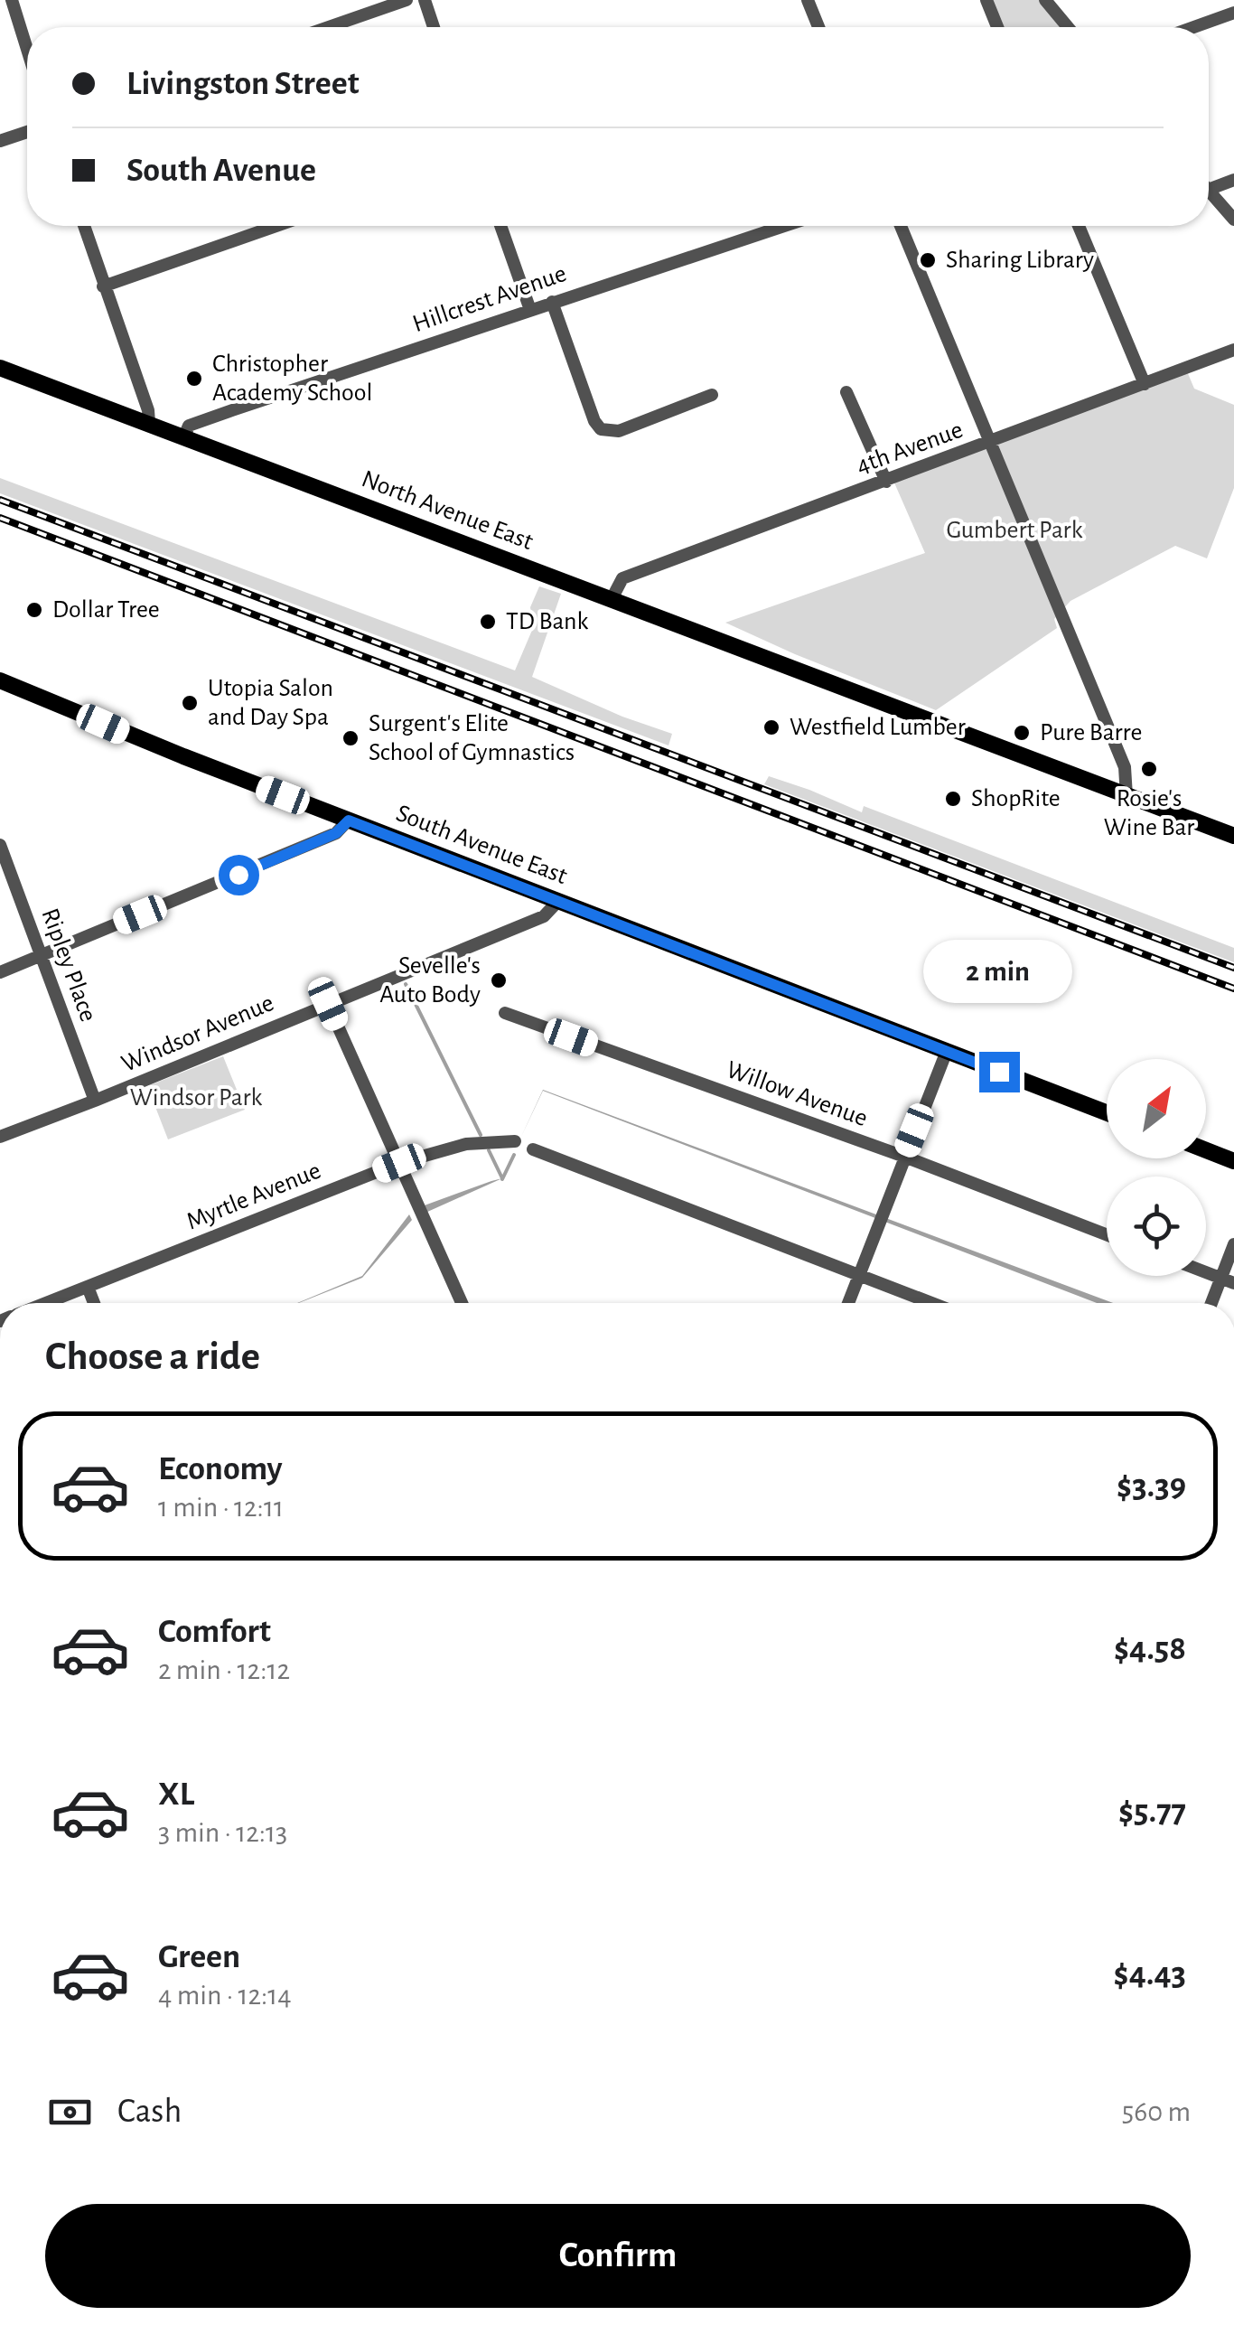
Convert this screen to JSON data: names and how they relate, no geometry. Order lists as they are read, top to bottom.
{
  "streets": {
    "main road": ["North Avenue East", "South Avenue East"],
    "street": [
      "Hillcrest Avenue",
      "4th Avenue",
      "Ripley Place",
      "Windsor Avenue",
      "Willow Avenue",
      "Myrtle Avenue"
    ]
  },
  "crossings": [
    ["Hillcrest Avenue", "North Avenue East"],
    ["4th Avenue", "North Avenue East"],
    ["South Avenue East", "Windsor Avenue"],
    ["Ripley Place", "Windsor Avenue"]
  ],
  "parks": ["Gumbert Park", "Windsor Park"],
  "places": [
    "Sharing Library",
    "Christopher Academy School",
    "Dollar Tree",
    "TD Bank",
    "Utopia Salon and Day Spa",
    "Westfield Lumber",
    "Pure Barre",
    "Surgent's Elite School of Gymnastics",
    "Rosie's Wine Bar",
    "ShopRite",
    "Sevelle's Auto Body"
  ],
  "north": "top right",
  "page": {
    "banner": ["Livingston Street", "South Avenue"],
    "bubble": "2 min",
    "heading": "Choose a ride",
    "list": [
      {
        "name": "Economy",
        "note": "1 min · 12:11",
        "value": "$3.39"
      },
      {
        "name": "Comfort",
        "note": "2 min · 12:12",
        "value": "$4.58"
      },
      {
        "name": "XL",
        "note": "3 min · 12:13",
        "value": "$5.77"
      },
      {
        "name": "Green",
        "note": "4 min · 12:14",
        "value": "$4.43"
      }
    ],
    "pay": ["Cash", "560 m"],
    "buttons": "Confirm"
  }
}
